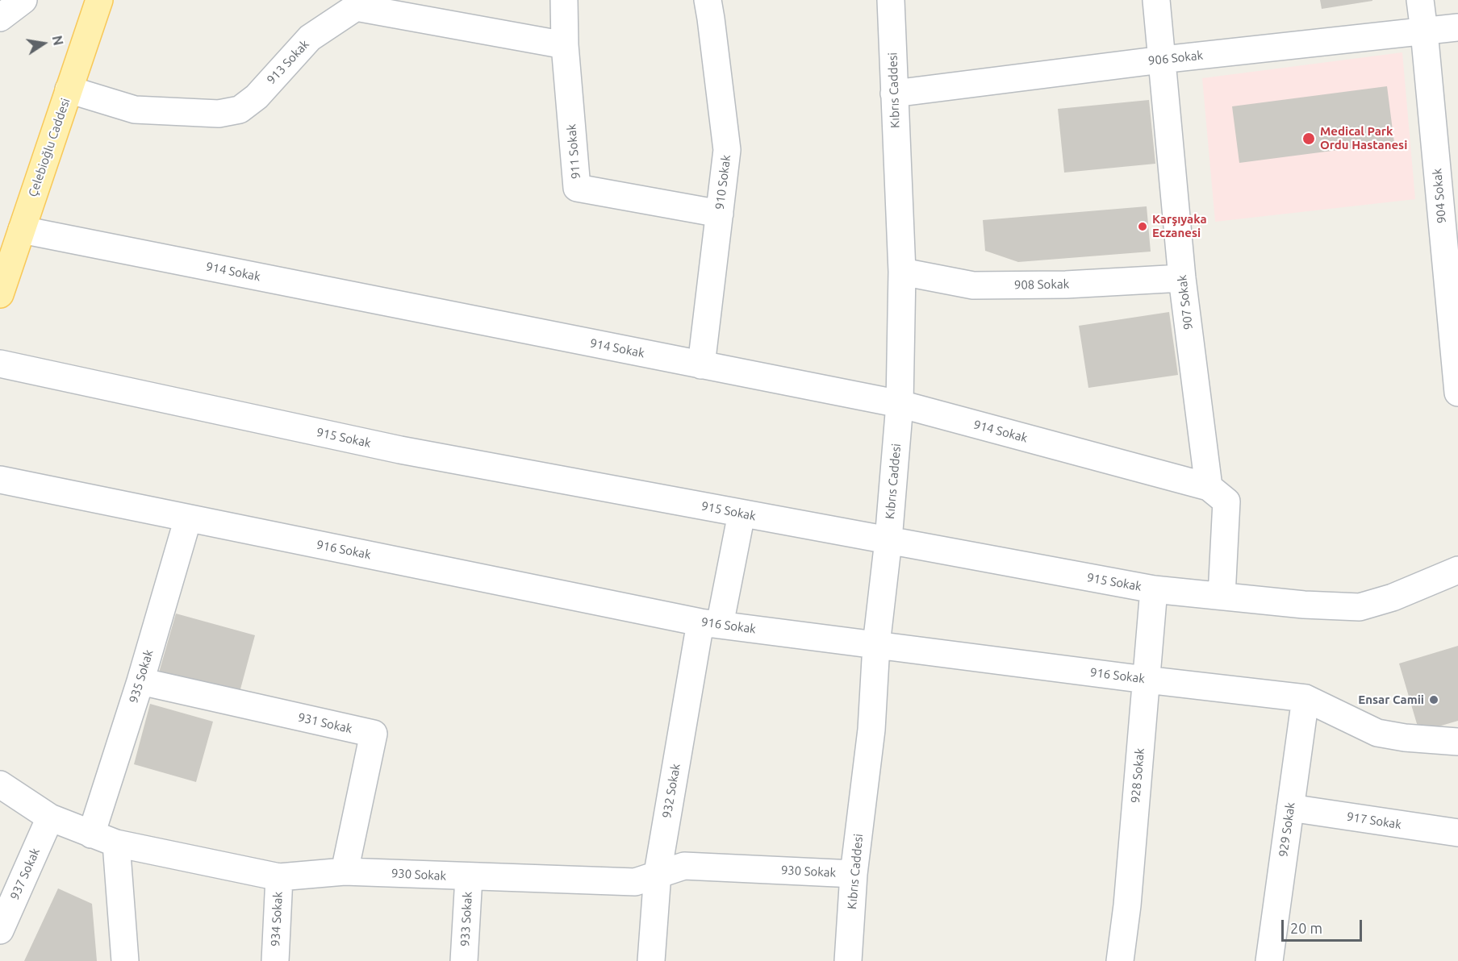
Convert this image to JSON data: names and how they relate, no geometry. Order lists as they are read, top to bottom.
{
  "streets": {
    "main road": ["Çelebioğlu Caddesi"],
    "street": [
      "906 Sokak",
      "913 Sokak",
      "Kıbrıs Caddesi",
      "911 Sokak",
      "910 Sokak",
      "904 Sokak",
      "914 Sokak",
      "908 Sokak",
      "907 Sokak",
      "915 Sokak",
      "916 Sokak",
      "935 Sokak",
      "931 Sokak",
      "928 Sokak",
      "932 Sokak",
      "917 Sokak",
      "929 Sokak",
      "930 Sokak",
      "937 Sokak",
      "934 Sokak",
      "933 Sokak"
    ]
  },
  "crossings": [
    ["906 Sokak", "Kıbrıs Caddesi"],
    ["906 Sokak", "904 Sokak"],
    ["906 Sokak", "907 Sokak"],
    ["913 Sokak", "Çelebioğlu Caddesi"],
    ["913 Sokak", "911 Sokak"],
    ["Kıbrıs Caddesi", "914 Sokak"],
    ["Kıbrıs Caddesi", "908 Sokak"],
    ["Kıbrıs Caddesi", "915 Sokak"],
    ["Kıbrıs Caddesi", "916 Sokak"],
    ["Kıbrıs Caddesi", "930 Sokak"],
    ["Çelebioğlu Caddesi", "914 Sokak"],
    ["911 Sokak", "910 Sokak"],
    ["910 Sokak", "914 Sokak"],
    ["914 Sokak", "907 Sokak"],
    ["908 Sokak", "907 Sokak"],
    ["915 Sokak", "928 Sokak"],
    ["915 Sokak", "932 Sokak"],
    ["916 Sokak", "935 Sokak"],
    ["916 Sokak", "928 Sokak"],
    ["916 Sokak", "932 Sokak"],
    ["916 Sokak", "929 Sokak"],
    ["935 Sokak", "931 Sokak"],
    ["935 Sokak", "930 Sokak"],
    ["931 Sokak", "930 Sokak"],
    ["932 Sokak", "930 Sokak"],
    ["917 Sokak", "929 Sokak"],
    ["930 Sokak", "937 Sokak"],
    ["930 Sokak", "934 Sokak"],
    ["930 Sokak", "933 Sokak"]
  ],
  "places": ["Medical Park Ordu Hastanesi", "Karşıyaka Eczanesi", "Ensar Camii"],
  "scale_bar": "20 m",
  "north": "right"
}
